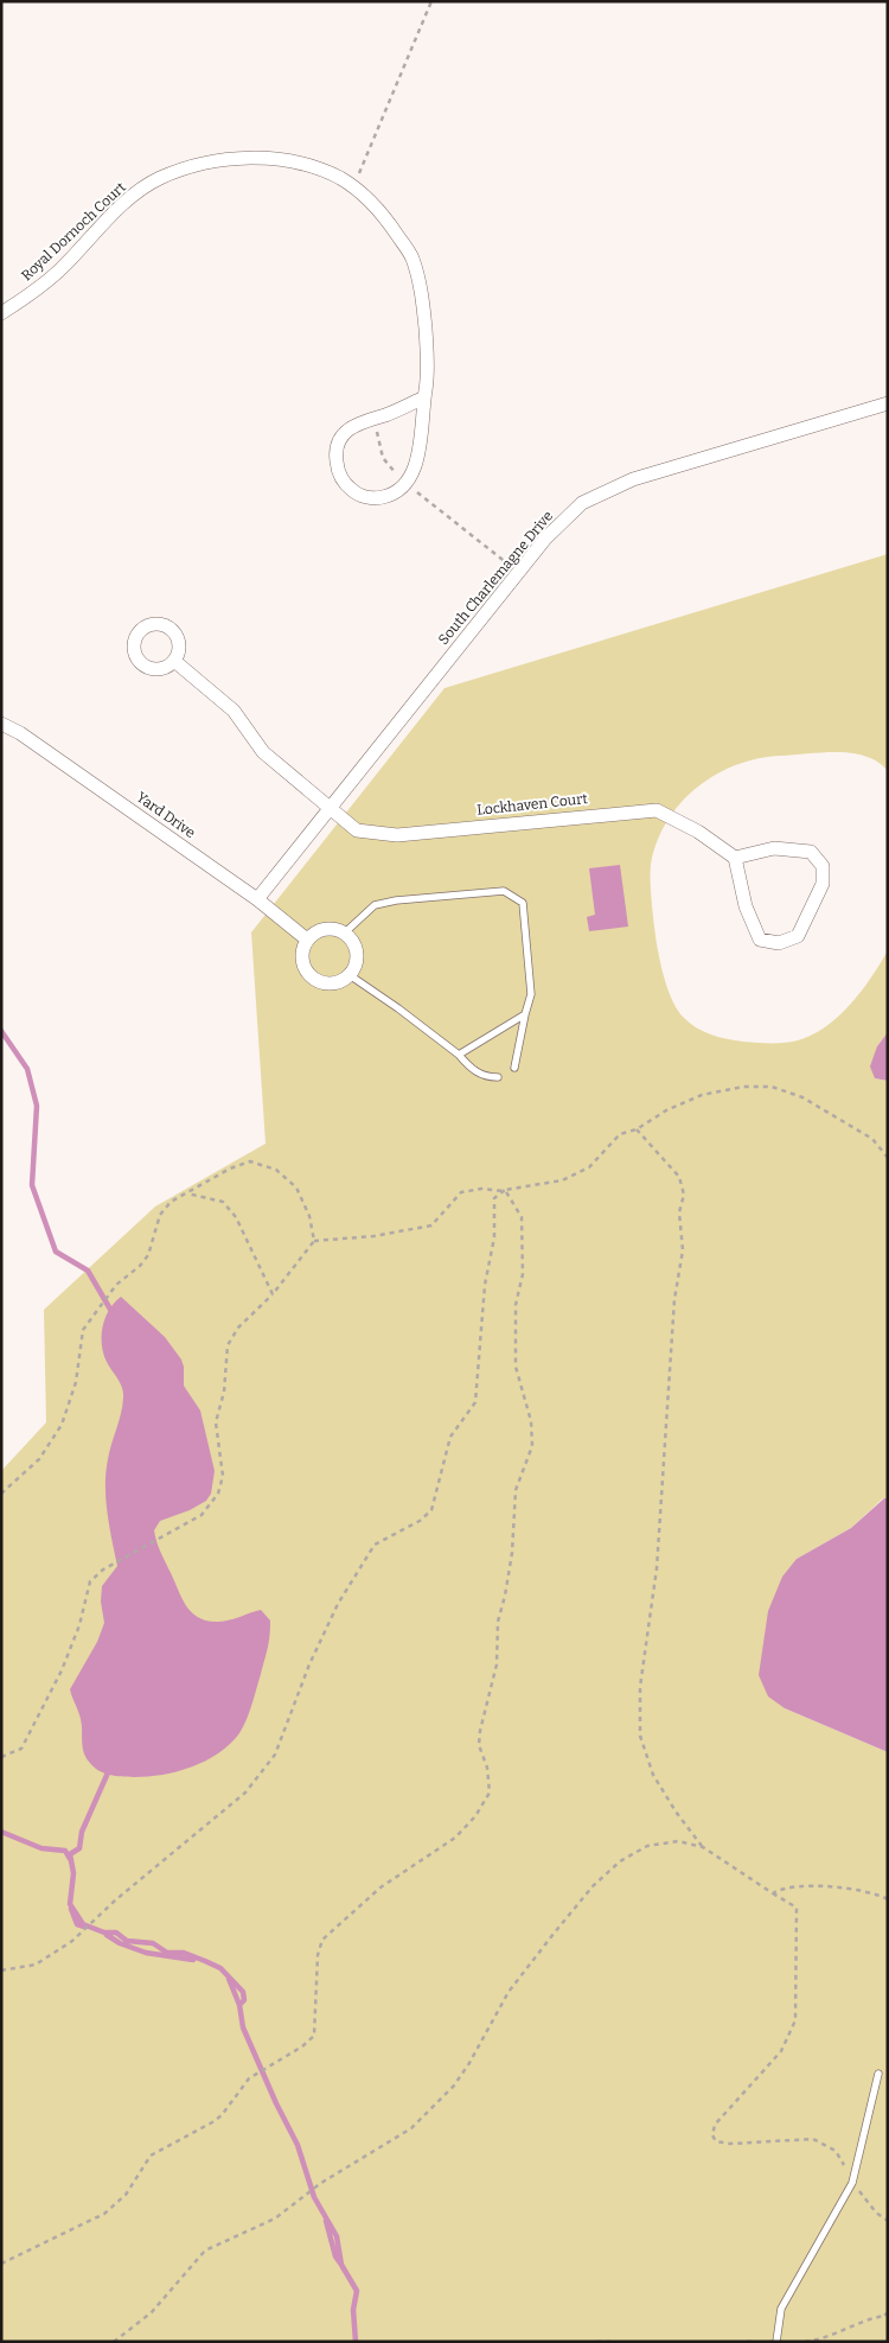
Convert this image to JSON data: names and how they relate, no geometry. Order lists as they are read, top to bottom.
{
  "streets": {
    "street": [
      "Royal Dornoch Court",
      "South Charlemagne Drive",
      "Lockhaven Court",
      "Yard Drive"
    ]
  },
  "crossings": [
    ["South Charlemagne Drive", "Lockhaven Court"],
    ["South Charlemagne Drive", "Yard Drive"]
  ]
}
